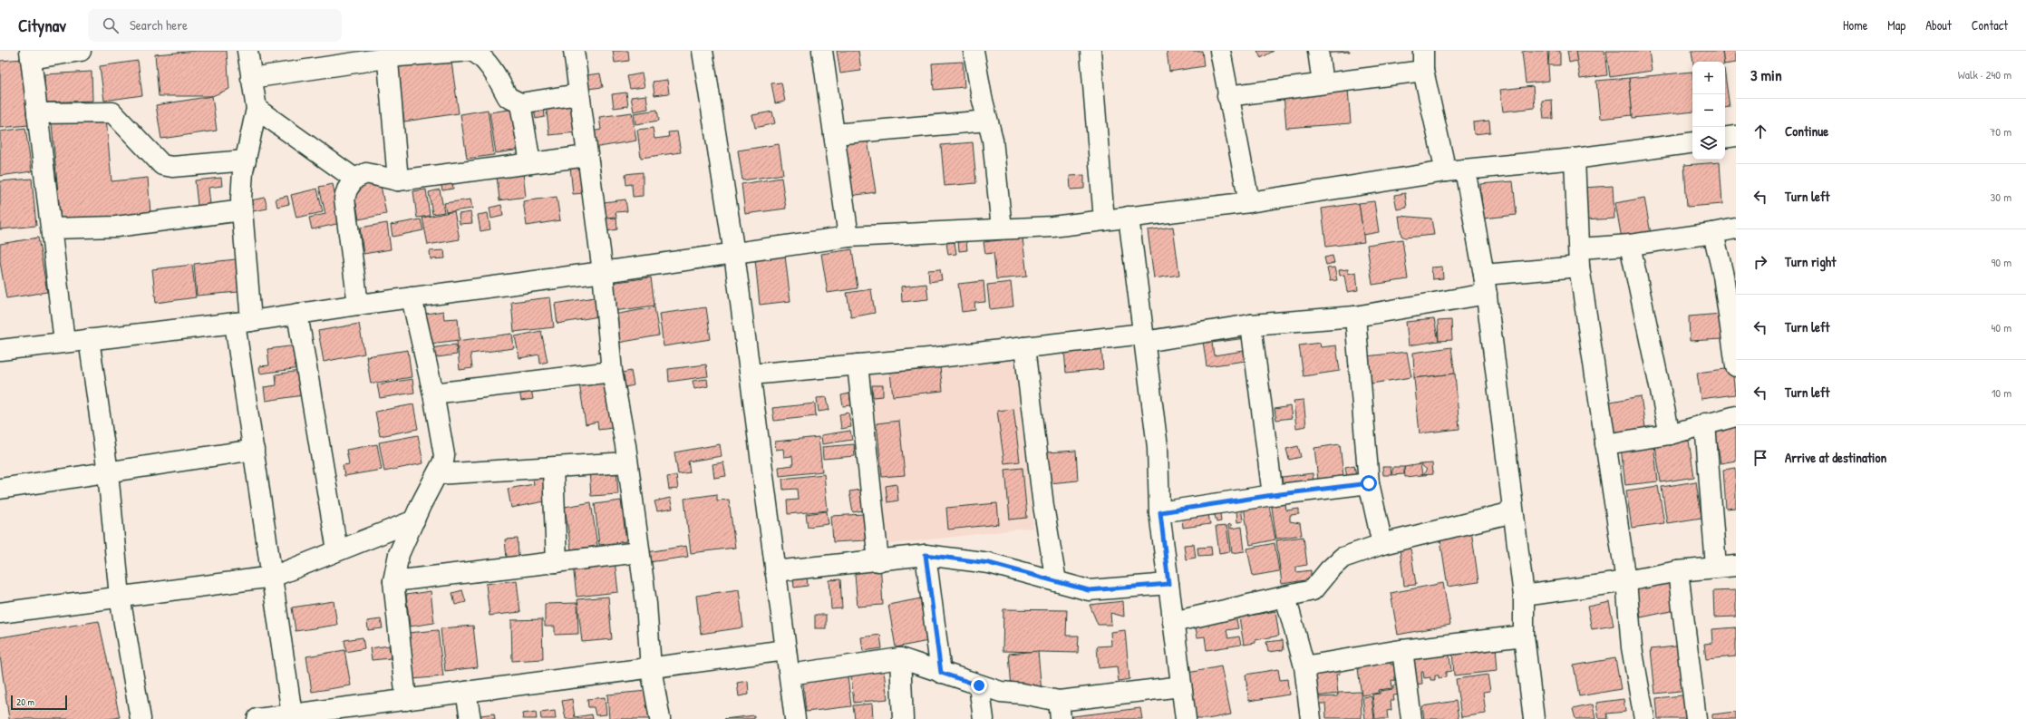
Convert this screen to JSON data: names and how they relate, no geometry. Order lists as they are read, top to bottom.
{
  "scale_bar": "20 m",
  "page": {
    "header": "Citynav",
    "search": "Search here",
    "nav": [
      "Home",
      "Map",
      "About",
      "Contact"
    ],
    "heading": ["3 min", "Walk · 240 m"],
    "map_buttons": ["+", "−"],
    "list": [
      ["Continue", "70 m"],
      ["Turn left", "30 m"],
      ["Turn right", "90 m"],
      ["Turn left", "40 m"],
      ["Turn left", "10 m"],
      "Arrive at destination"
    ],
    "scale": "20 m"
  }
}
